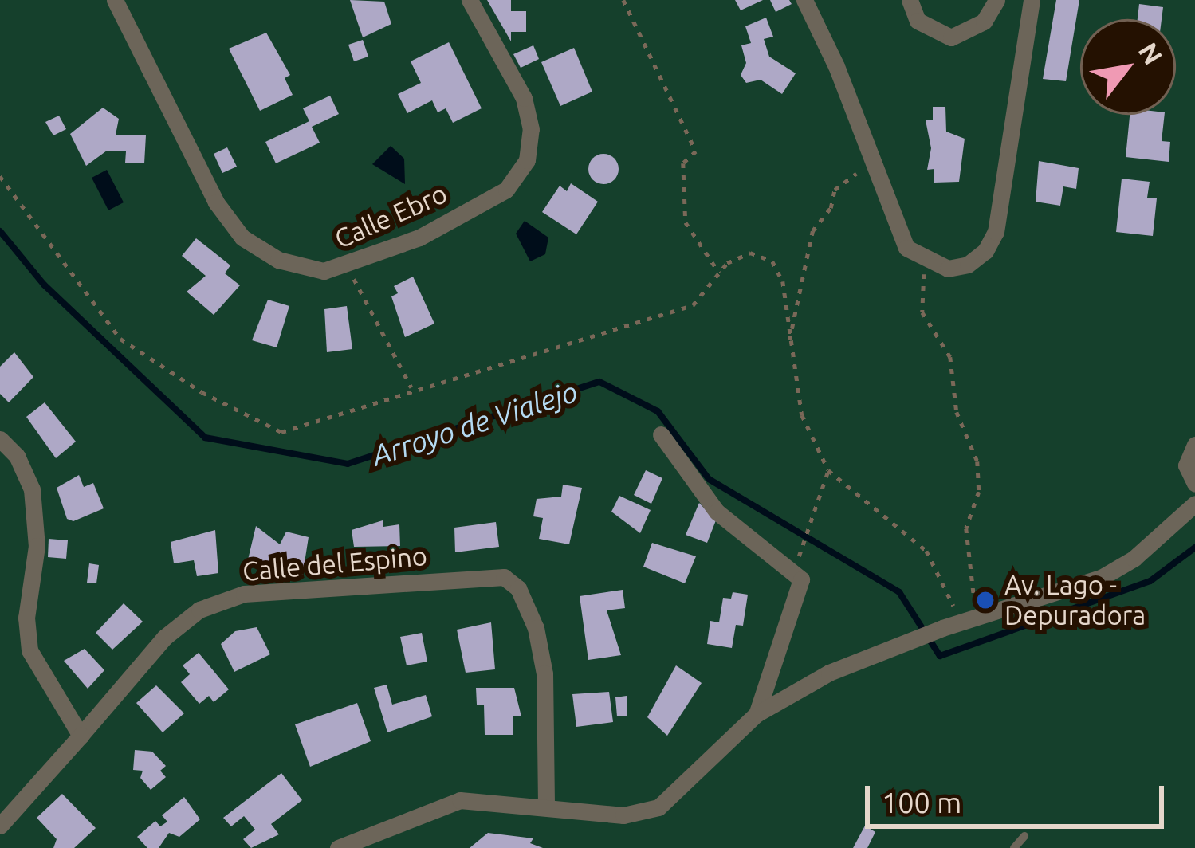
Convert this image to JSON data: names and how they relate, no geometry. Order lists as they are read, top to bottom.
{
  "streets": {
    "street": ["Calle Ebro", "Calle del Espino"]
  },
  "water": ["Arroyo de Vialejo"],
  "places": ["Av. Lago - Depuradora"],
  "scale_bar": "100 m",
  "north": "top right"
}
